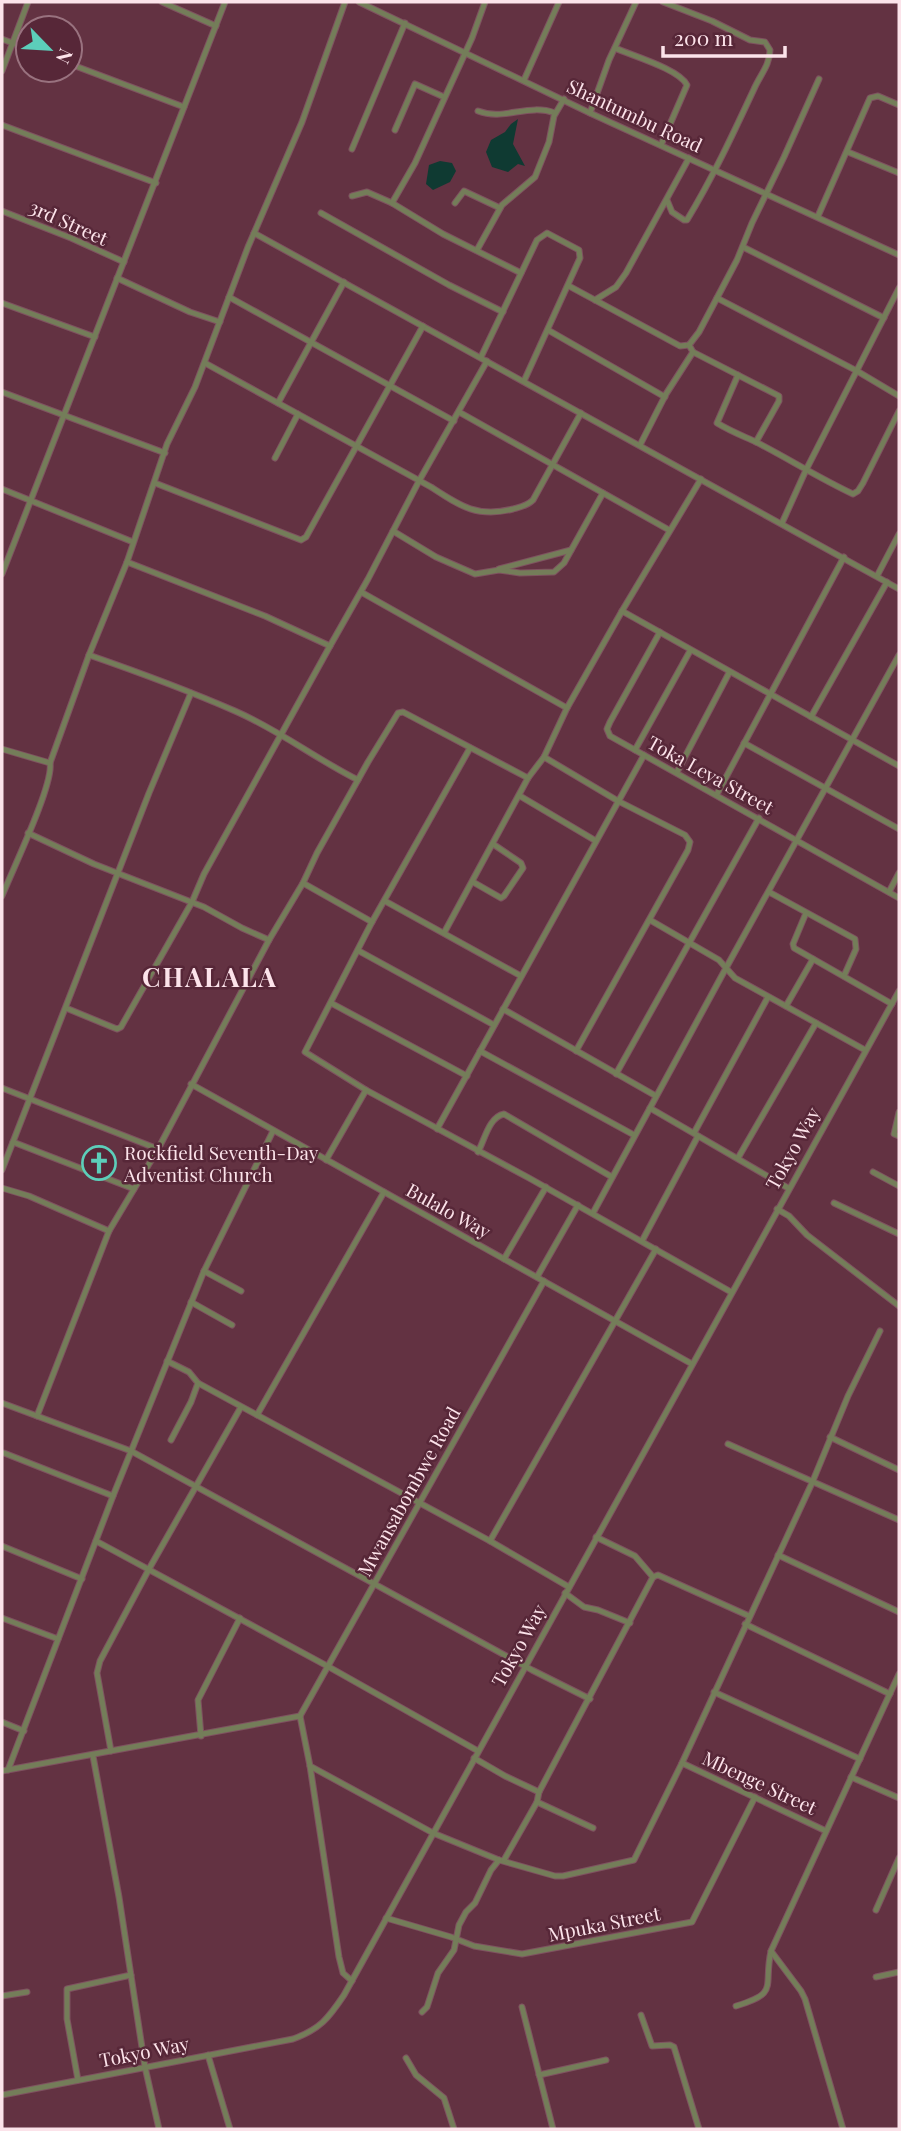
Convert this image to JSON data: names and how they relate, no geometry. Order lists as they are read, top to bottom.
{
  "streets": {
    "street": [
      "Shantumbu Road",
      "3rd Street",
      "Toka Leya Street",
      "Tokyo Way",
      "Bulalo Way",
      "Mwansabombwe Road",
      "Mbenge Street",
      "Mpuka Street"
    ]
  },
  "crossings": [
    ["Tokyo Way", "Bulalo Way"],
    ["Tokyo Way", "Mpuka Street"],
    ["Bulalo Way", "Mwansabombwe Road"],
    ["Mbenge Street", "Mpuka Street"]
  ],
  "districts": ["CHALALA"],
  "places": {
    "church": ["Rockfield Seventh-Day Adventist Church"]
  },
  "scale_bar": "200 m",
  "north": "bottom right"
}
